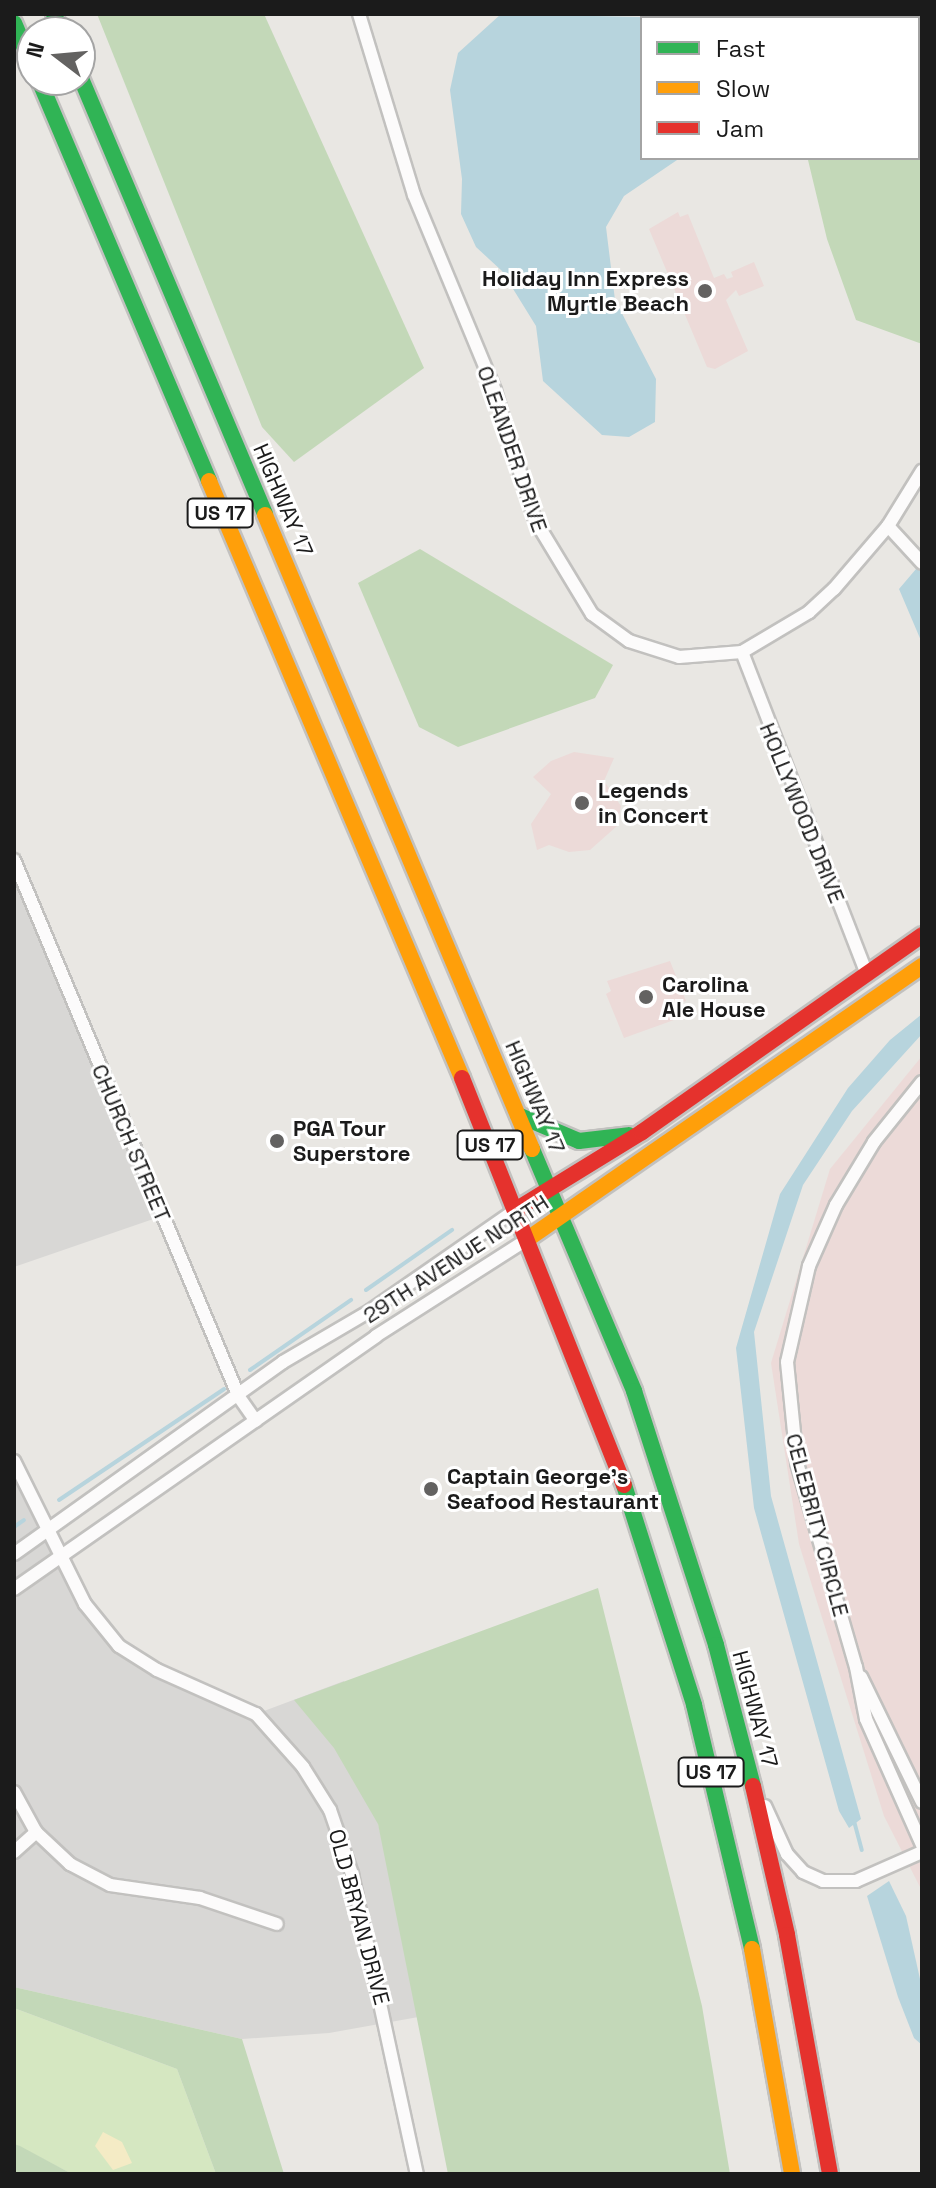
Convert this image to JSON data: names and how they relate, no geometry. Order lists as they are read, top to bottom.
{
  "streets": {
    "main road": ["HIGHWAY 17", "US 17", "29TH AVENUE NORTH"],
    "street": [
      "OLEANDER DRIVE",
      "HOLLYWOOD DRIVE",
      "CHURCH STREET",
      "CELEBRITY CIRCLE",
      "OLD BRYAN DRIVE"
    ]
  },
  "crossings": [
    ["OLEANDER DRIVE", "HOLLYWOOD DRIVE"],
    ["HIGHWAY 17", "29TH AVENUE NORTH"],
    ["US 17", "29TH AVENUE NORTH"],
    ["HOLLYWOOD DRIVE", "29TH AVENUE NORTH"],
    ["CHURCH STREET", "29TH AVENUE NORTH"],
    ["29TH AVENUE NORTH", "OLD BRYAN DRIVE"]
  ],
  "places": [
    "Holiday Inn Express Myrtle Beach",
    "Legends in Concert",
    "Carolina Ale House",
    "PGA Tour Superstore",
    "Captain George's Seafood Restaurant"
  ],
  "legend": ["Fast", "Slow", "Jam"],
  "north": "left"
}
